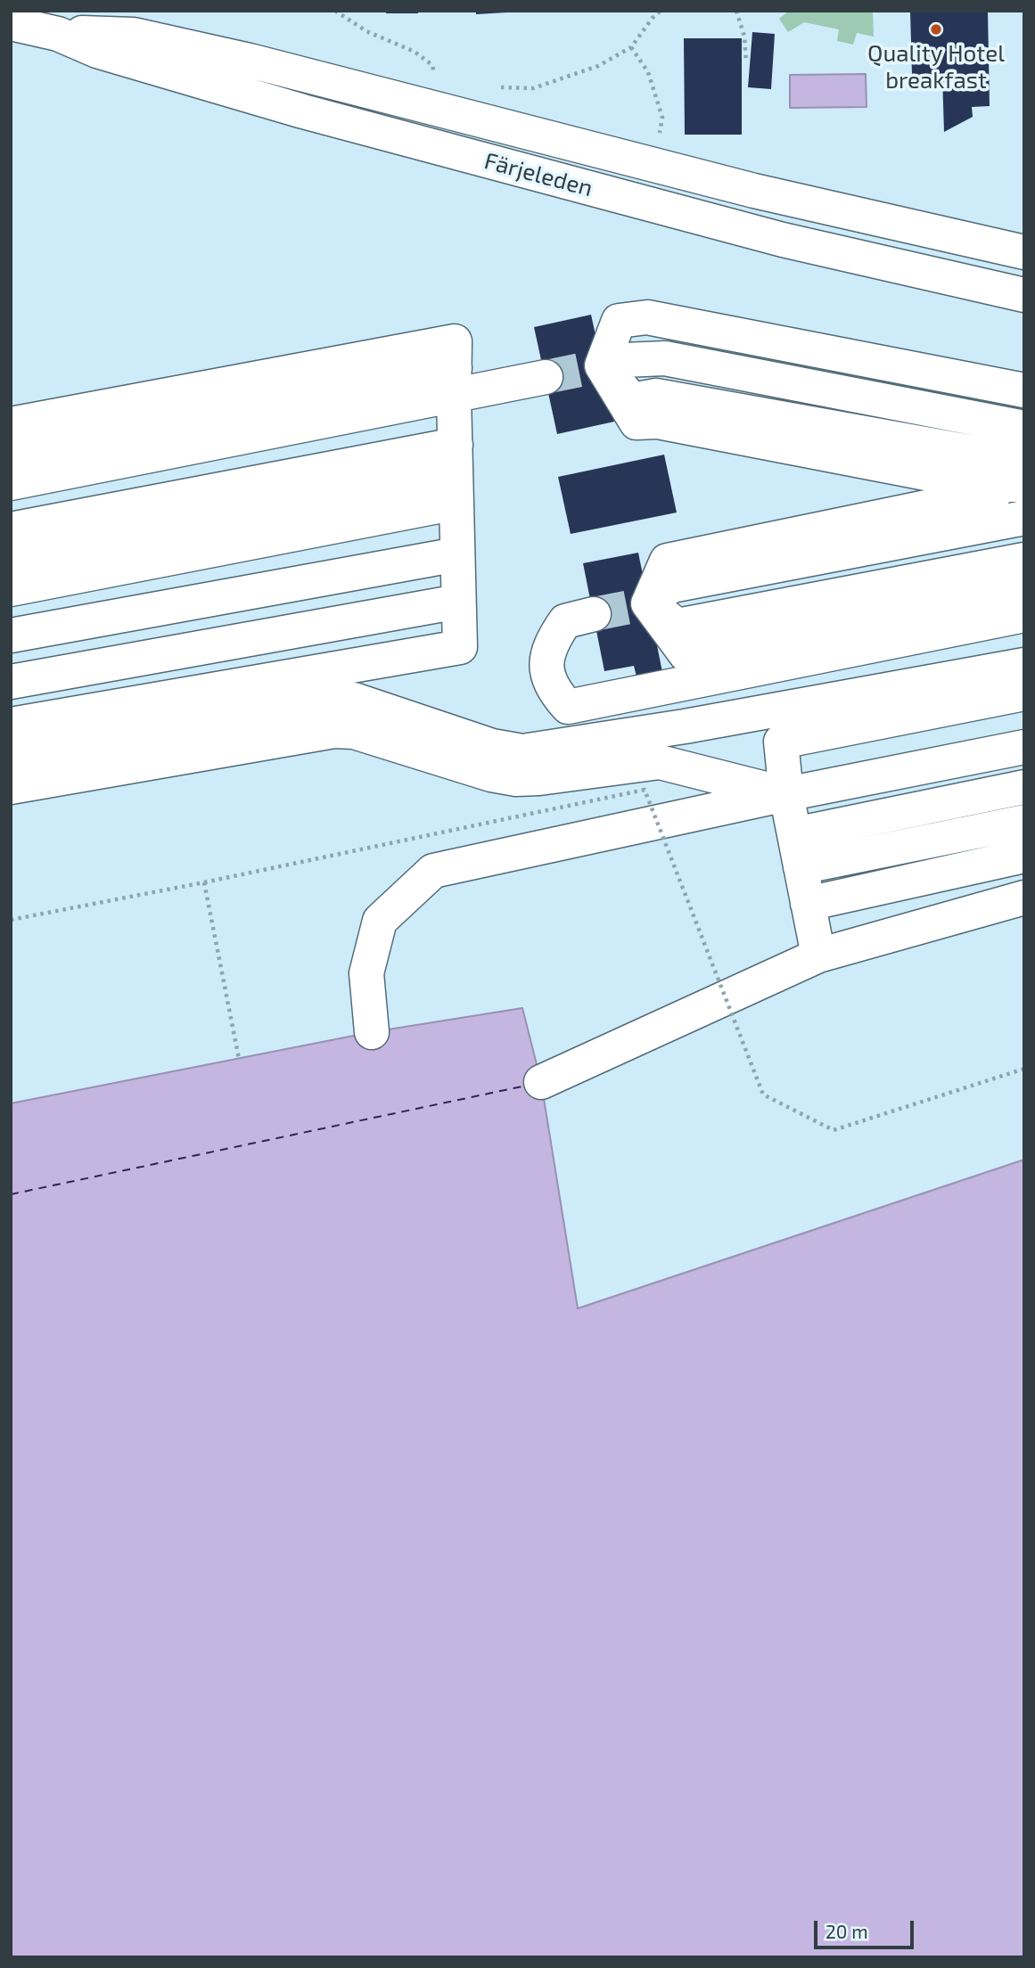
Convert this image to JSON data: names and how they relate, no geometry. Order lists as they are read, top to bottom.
{
  "streets": {
    "street": ["Färjeleden"]
  },
  "places": ["Quality Hotel breakfast"],
  "scale_bar": "20 m"
}
